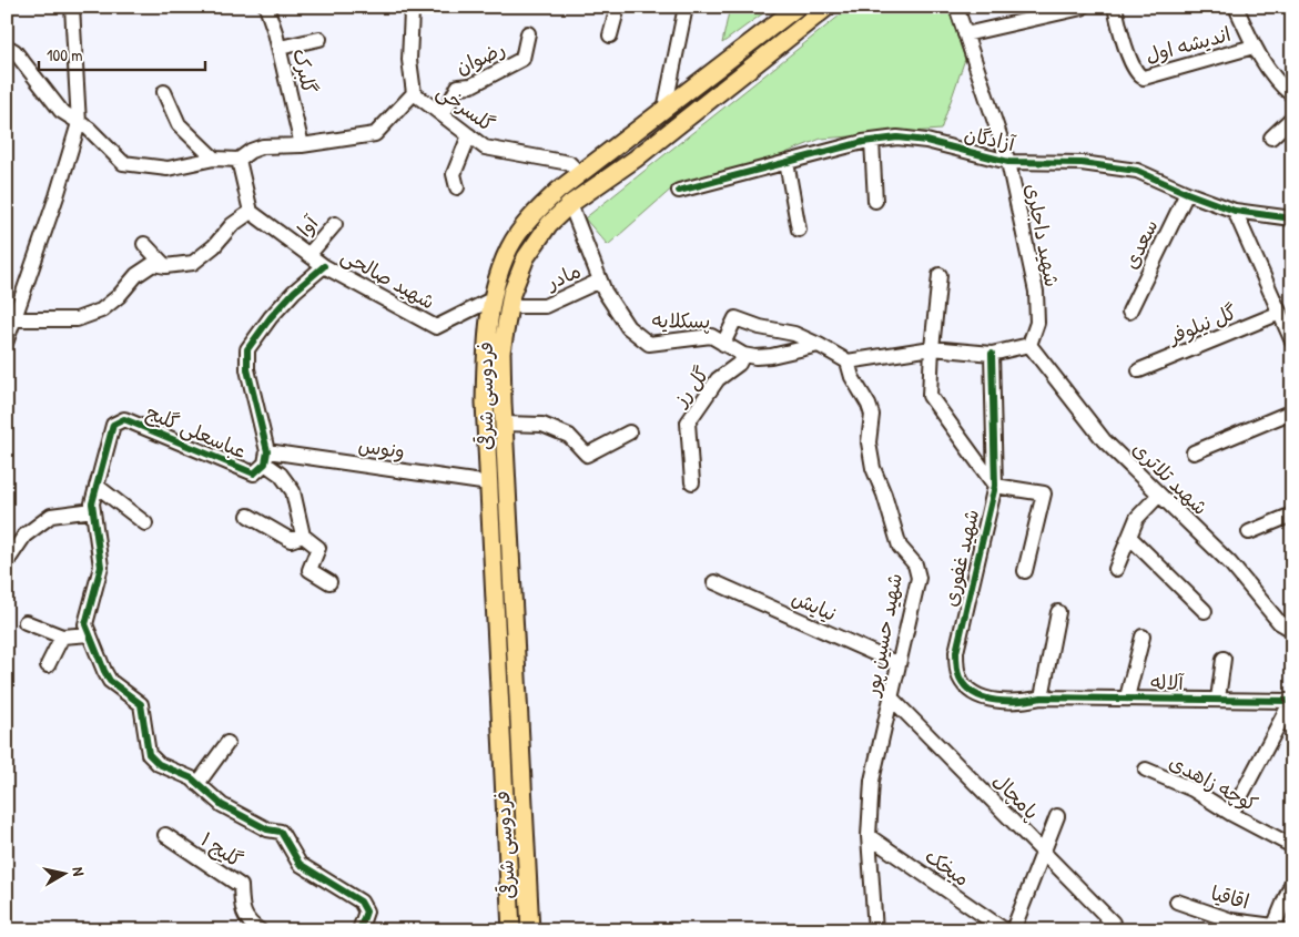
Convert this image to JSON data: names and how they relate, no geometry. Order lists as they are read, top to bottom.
{
  "streets": {
    "main road": ["فردوسی شرقی"],
    "street": [
      "اندیشه اول",
      "رضوان",
      "گلبرک",
      "گلسرخی",
      "آزادگان",
      "آوا",
      "شهید داجلری",
      "سعدی",
      "مادر",
      "شهید صالحی",
      "پسکلایه",
      "گل نیلوفر",
      "گل رز",
      "عباسعلی گلیج",
      "ونوس",
      "شهید تلاتری",
      "شهید غفوری",
      "نیایش",
      "شهید حسین پور",
      "آلاله",
      "کوچه زاهدی",
      "پامچال",
      "گلیج ۱",
      "میخک",
      "اقاقیا"
    ]
  },
  "crossings": [
    ["رضوان", "گلسرخی"],
    ["گلسرخی", "فردوسی شرقی"],
    ["آزادگان", "شهید داجلری"],
    ["آزادگان", "سعدی"],
    ["آوا", "شهید صالحی"],
    ["شهید داجلری", "شهید تلاتری"],
    ["مادر", "پسکلایه"],
    ["مادر", "فردوسی شرقی"],
    ["شهید صالحی", "فردوسی شرقی"],
    ["شهید صالحی", "عباسعلی گلیج"],
    ["شهید صالحی", "ونوس"],
    ["پسکلایه", "گل رز"],
    ["پسکلایه", "فردوسی شرقی"],
    ["فردوسی شرقی", "ونوس"],
    ["عباسعلی گلیج", "ونوس"],
    ["شهید غفوری", "آلاله"],
    ["نیایش", "شهید حسین پور"],
    ["شهید حسین پور", "پامچال"],
    ["شهید حسین پور", "میخک"]
  ],
  "scale_bar": "100 m",
  "north": "right"
}
